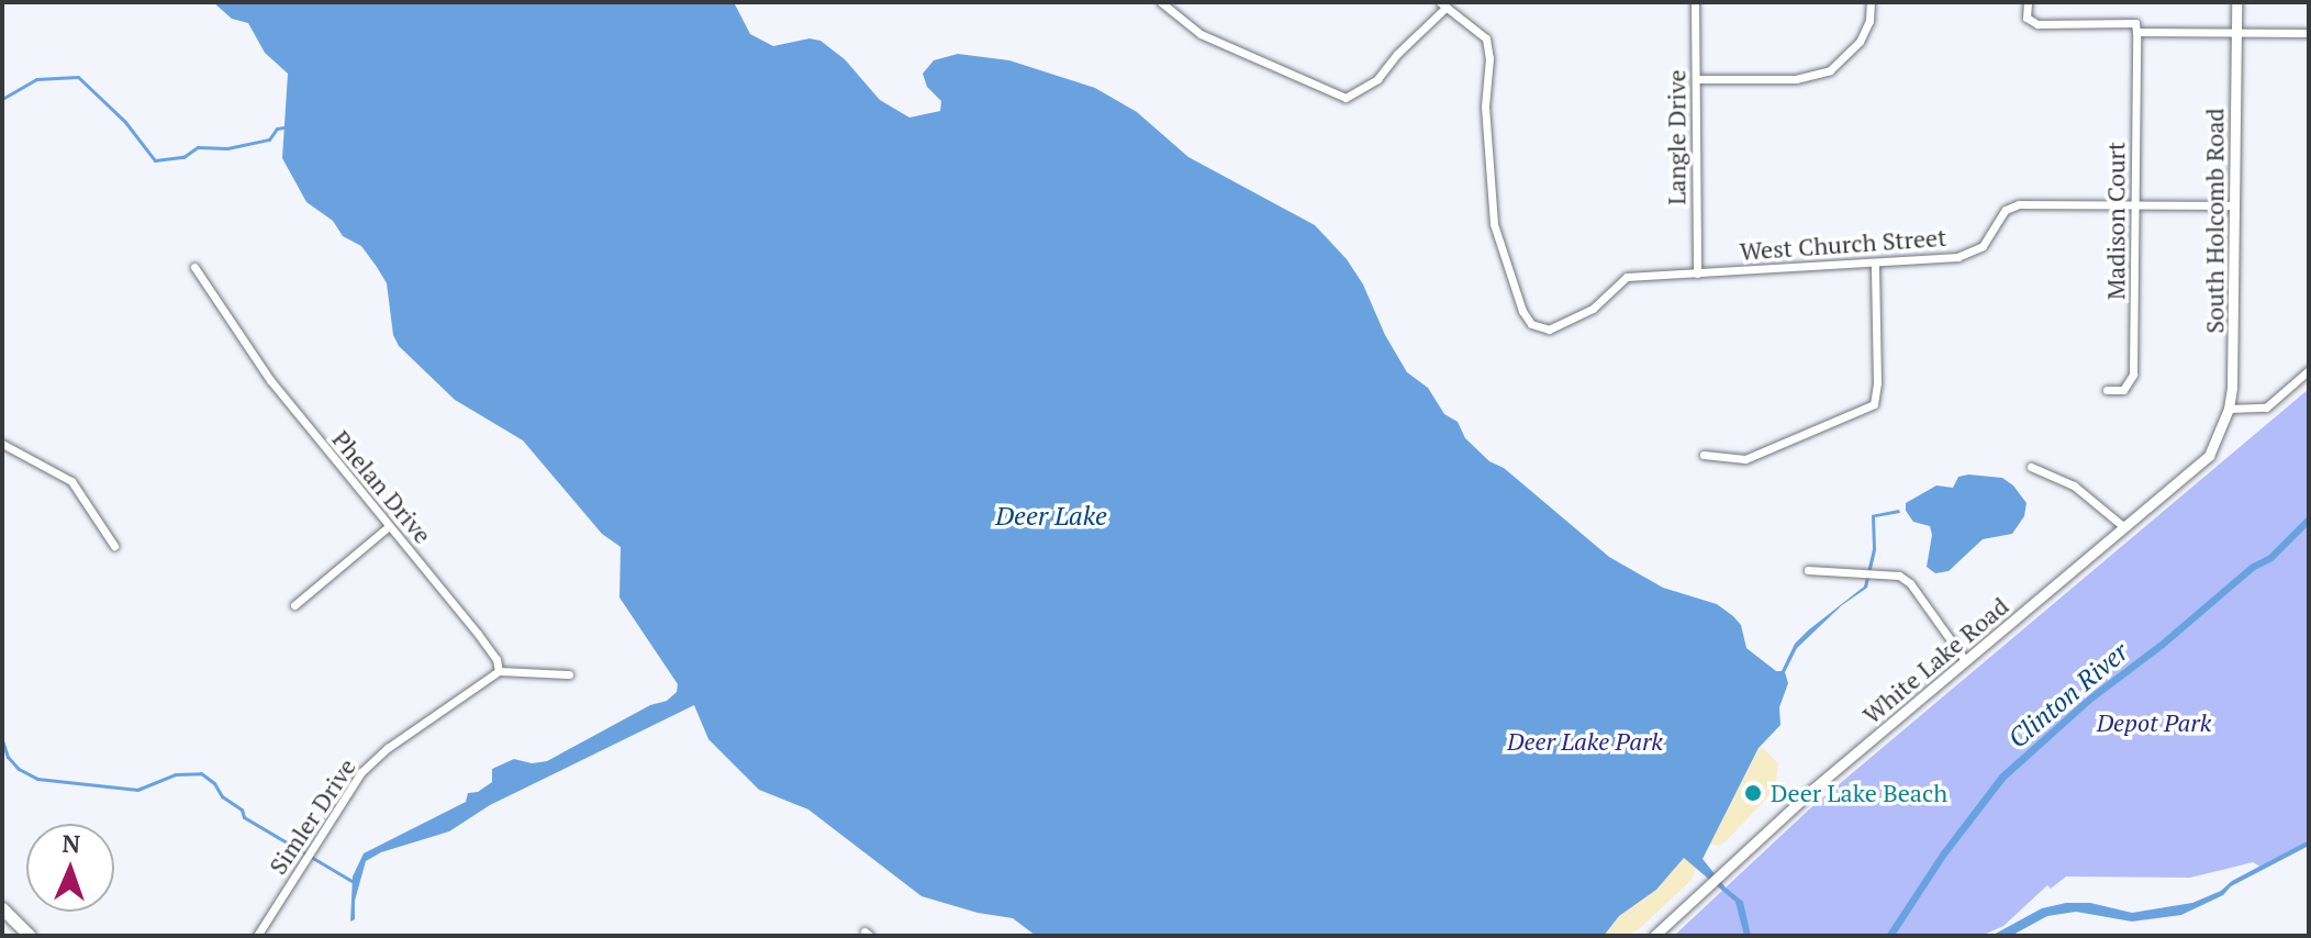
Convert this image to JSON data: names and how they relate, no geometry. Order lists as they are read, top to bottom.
{
  "streets": {
    "street": [
      "Langle Drive",
      "Madison Court",
      "South Holcomb Road",
      "West Church Street",
      "Phelan Drive",
      "White Lake Road",
      "Simler Drive"
    ]
  },
  "crossings": [
    ["Langle Drive", "West Church Street"],
    ["Madison Court", "West Church Street"],
    ["South Holcomb Road", "West Church Street"],
    ["South Holcomb Road", "White Lake Road"],
    ["Phelan Drive", "Simler Drive"]
  ],
  "water": ["Deer Lake", "Clinton River"],
  "parks": ["Depot Park", "Deer Lake Park"],
  "places": ["Deer Lake Beach"],
  "north": "top"
}
